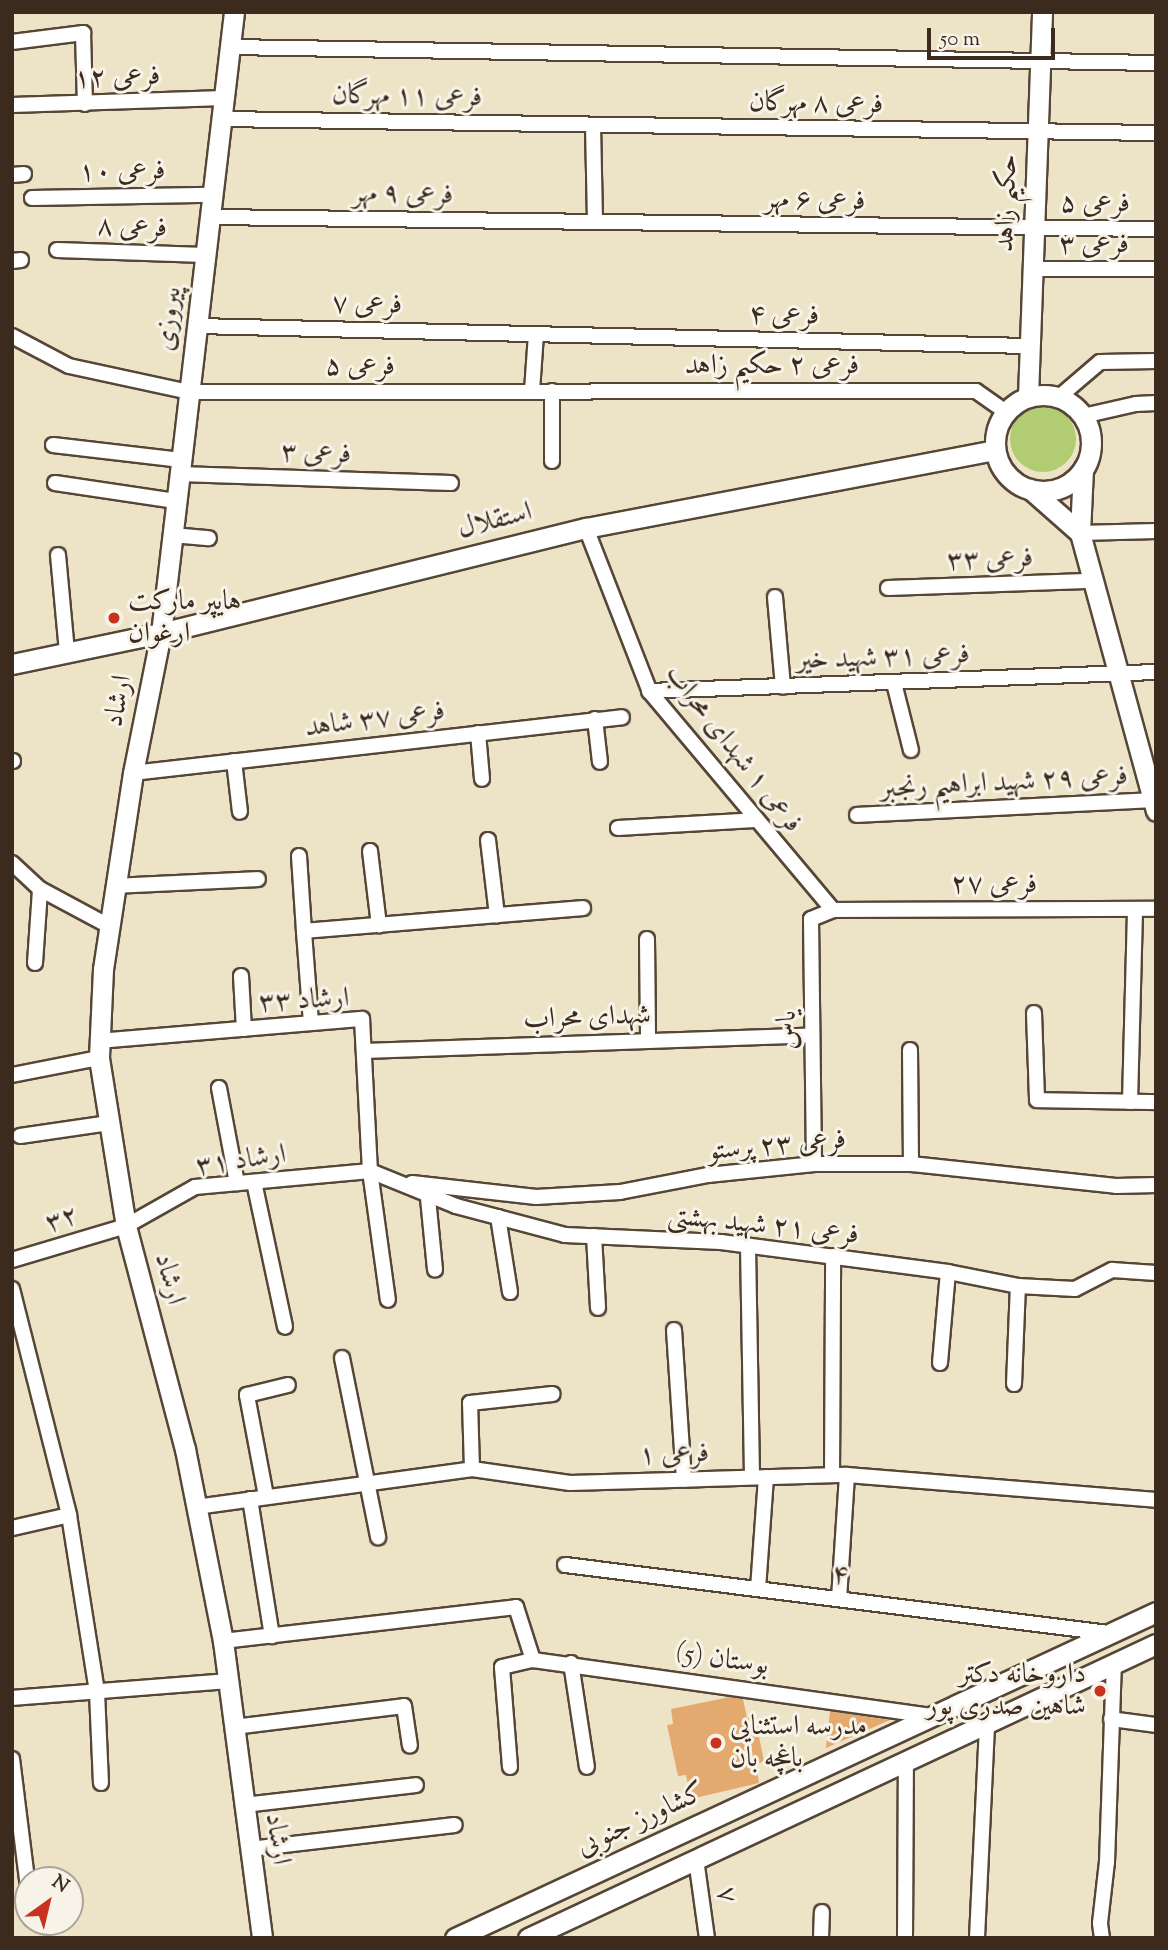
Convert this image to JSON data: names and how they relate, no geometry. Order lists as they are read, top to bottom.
{
  "streets": {
    "street": [
      "فرعی ۱۲",
      "فرعی ۱۱ مهرگان",
      "فرعی ۸ مهرگان",
      "فرعی ۱۰",
      "فرعی ۹ مهر",
      "فرعی ۶ مهر",
      "حکیم زاهد",
      "فرعی ۵",
      "فرعی ۸",
      "فرعی ۳",
      "فرعی ۷",
      "فرعی ۴",
      "پیروزی",
      "فرعی ۲ حکیم زاهد",
      "استقلال",
      "فرعی ۳۳",
      "فرعی ۳۱ شهید خیر",
      "ارشاد",
      "فرعی ۳۷ شاهد",
      "فرعی ۱ شهدای محراب",
      "فرعی ۲۹ شهید ابراهیم رنجبر",
      "فرعی ۲۷",
      "ارشاد ۳۳",
      "شهدای محراب",
      "یاس",
      "فرعی ۲۳ پرستو",
      "ارشاد ۳۱",
      "۳۲",
      "فرعی ۲۱ شهید بهشتی",
      "فرعی ۱",
      "۴",
      "بوستان (5)",
      "کشاورز جنوبی",
      "۷"
    ]
  },
  "crossings": [
    ["فرعی ۱۲", "پیروزی"],
    ["فرعی ۱۱ مهرگان", "فرعی ۸ مهرگان"],
    ["فرعی ۱۱ مهرگان", "پیروزی"],
    ["فرعی ۸ مهرگان", "حکیم زاهد"],
    ["فرعی ۱۰", "پیروزی"],
    ["فرعی ۹ مهر", "فرعی ۶ مهر"],
    ["فرعی ۹ مهر", "پیروزی"],
    ["فرعی ۶ مهر", "حکیم زاهد"],
    ["فرعی ۶ مهر", "فرعی ۵"],
    ["حکیم زاهد", "فرعی ۵"],
    ["حکیم زاهد", "فرعی ۳"],
    ["حکیم زاهد", "فرعی ۴"],
    ["حکیم زاهد", "فرعی ۲ حکیم زاهد"],
    ["حکیم زاهد", "استقلال"],
    ["فرعی ۵", "پیروزی"],
    ["فرعی ۵", "فرعی ۲ حکیم زاهد"],
    ["فرعی ۸", "پیروزی"],
    ["فرعی ۳", "پیروزی"],
    ["فرعی ۷", "فرعی ۴"],
    ["فرعی ۷", "پیروزی"],
    ["پیروزی", "استقلال"],
    ["پیروزی", "ارشاد"],
    ["فرعی ۲ حکیم زاهد", "استقلال"],
    ["استقلال", "ارشاد"],
    ["استقلال", "فرعی ۱ شهدای محراب"],
    ["فرعی ۳۱ شهید خیر", "فرعی ۱ شهدای محراب"],
    ["ارشاد", "فرعی ۳۷ شاهد"],
    ["ارشاد", "ارشاد ۳۳"],
    ["ارشاد", "ارشاد ۳۱"],
    ["ارشاد", "۳۲"],
    ["ارشاد", "فرعی ۱"],
    ["فرعی ۱ شهدای محراب", "فرعی ۲۷"],
    ["فرعی ۱ شهدای محراب", "یاس"],
    ["فرعی ۲۷", "یاس"],
    ["ارشاد ۳۳", "شهدای محراب"],
    ["ارشاد ۳۳", "ارشاد ۳۱"],
    ["ارشاد ۳۳", "فرعی ۲۱ شهید بهشتی"],
    ["شهدای محراب", "یاس"],
    ["یاس", "فرعی ۲۳ پرستو"],
    ["فرعی ۲۳ پرستو", "فرعی ۲۱ شهید بهشتی"],
    ["ارشاد ۳۱", "۳۲"],
    ["ارشاد ۳۱", "فرعی ۲۱ شهید بهشتی"],
    ["۴", "کشاورز جنوبی"],
    ["بوستان (5)", "کشاورز جنوبی"],
    ["کشاورز جنوبی", "۷"]
  ],
  "places": ["هایپر مارکت ارغوان", "داروخانه دکتر شاهین صدری پور", "مدرسه استثنایی باغچه بان"],
  "scale_bar": "50 m",
  "north": "top right"
}
